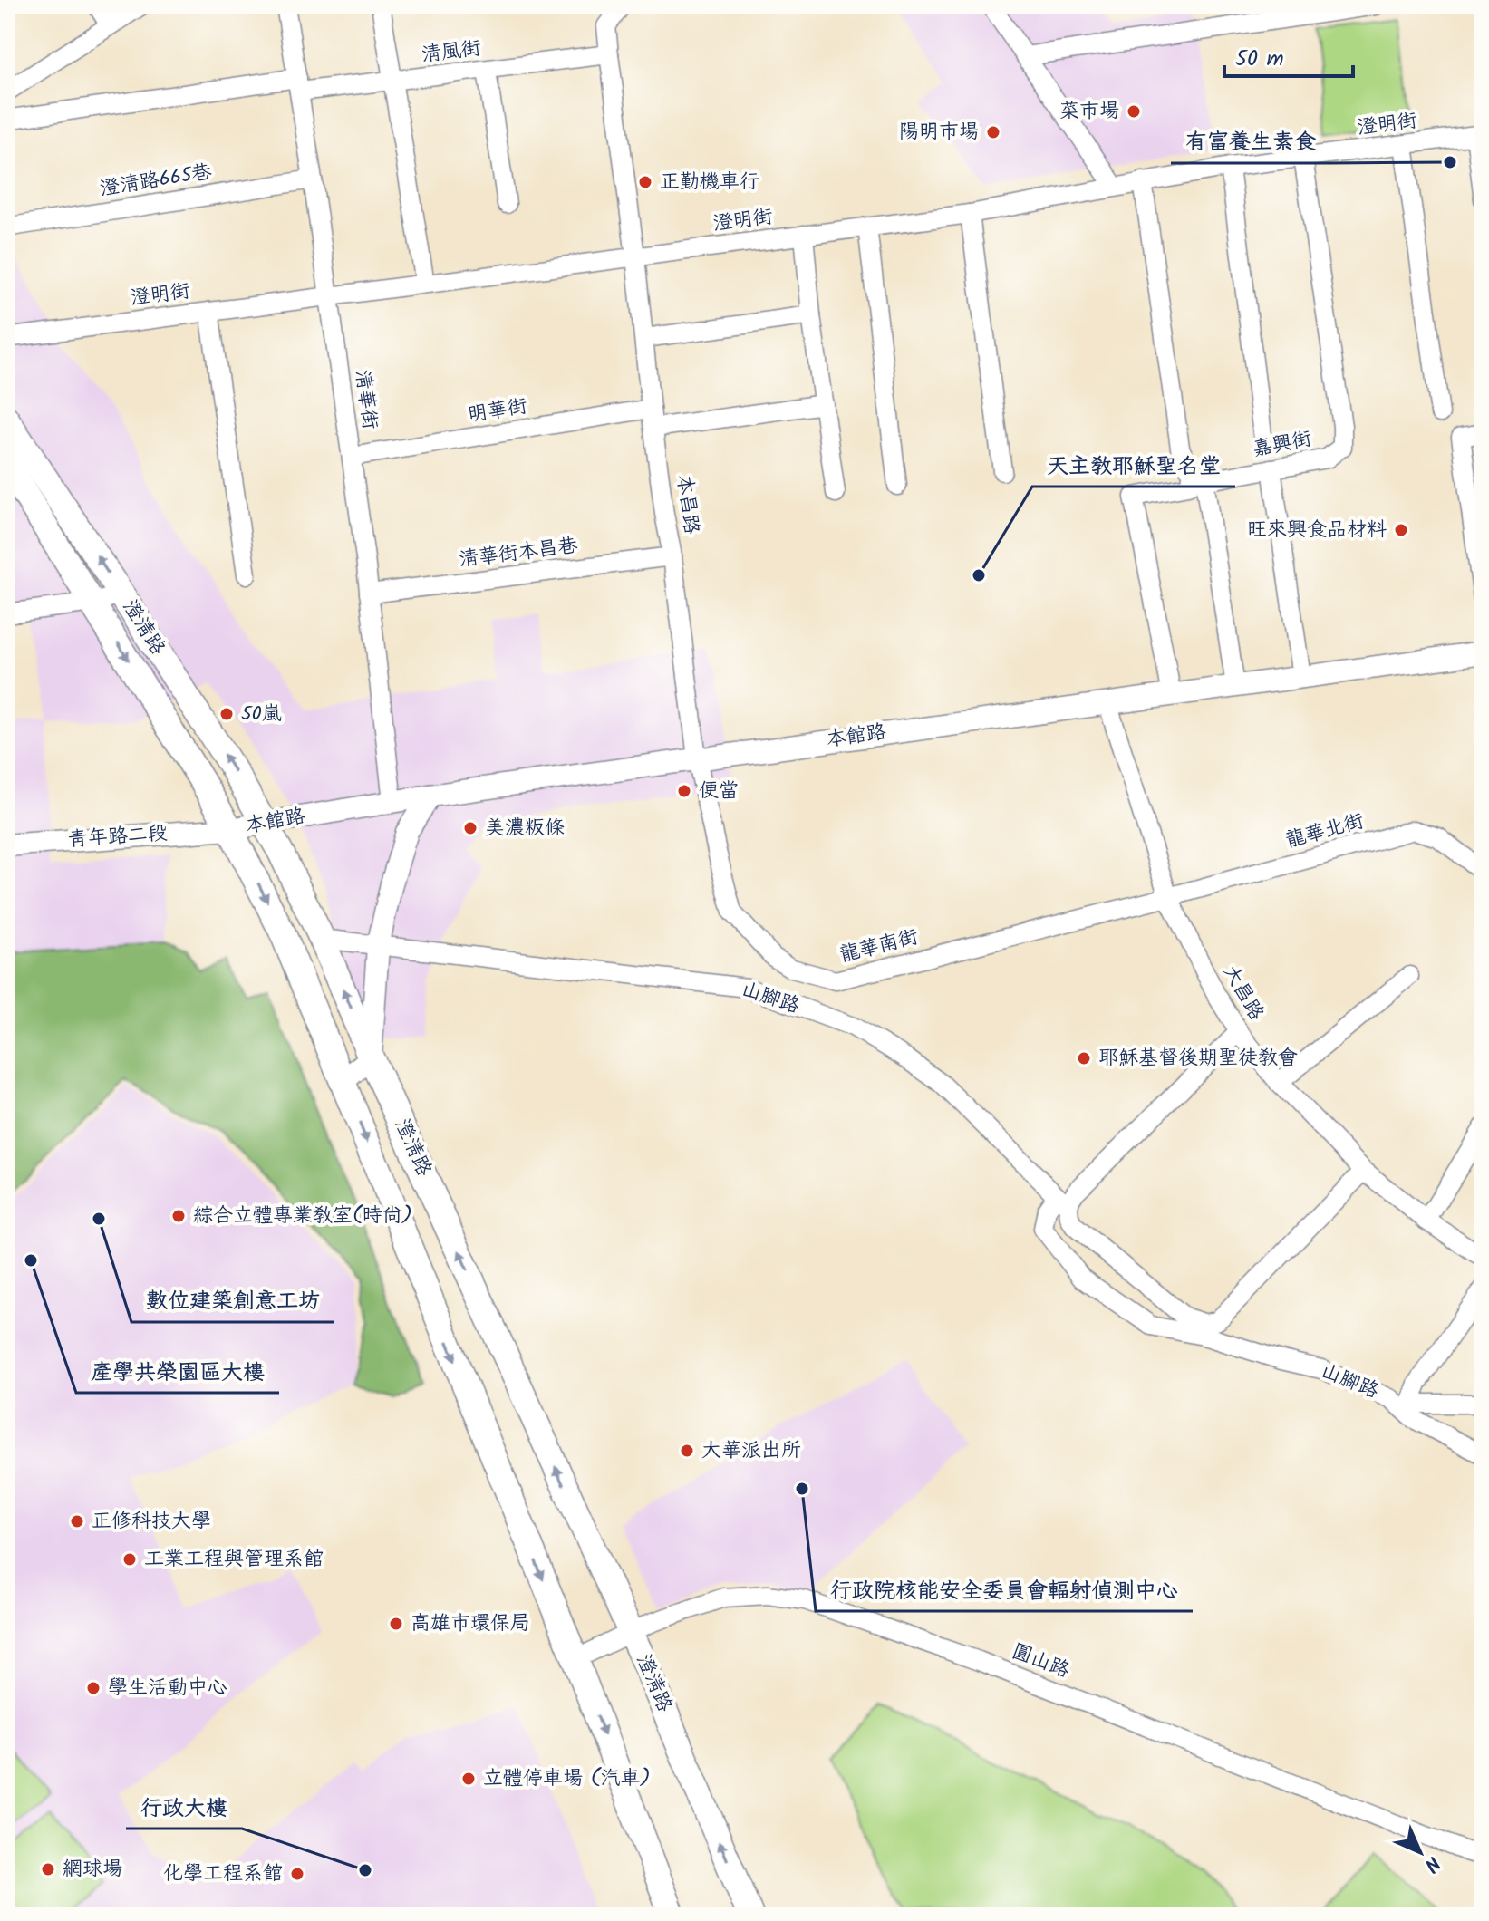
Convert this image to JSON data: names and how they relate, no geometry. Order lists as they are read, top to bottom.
{
  "streets": {
    "main road": ["澄清路"],
    "street": [
      "清風街",
      "澄明街",
      "澄清路665巷",
      "清華街",
      "明華街",
      "嘉興街",
      "本昌路",
      "清華街本昌巷",
      "本館路",
      "龍華北街",
      "青年路二段",
      "龍華南街",
      "大昌路",
      "山腳路",
      "圓山路"
    ]
  },
  "crossings": [
    ["清風街", "清華街"],
    ["清風街", "本昌路"],
    ["澄明街", "清華街"],
    ["澄明街", "嘉興街"],
    ["澄明街", "本昌路"],
    ["澄清路665巷", "清華街"],
    ["清華街", "明華街"],
    ["清華街", "清華街本昌巷"],
    ["清華街", "本館路"],
    ["明華街", "本昌路"],
    ["本昌路", "清華街本昌巷"],
    ["本昌路", "本館路"],
    ["本昌路", "龍華南街"],
    ["澄清路", "本館路"],
    ["澄清路", "青年路二段"],
    ["澄清路", "山腳路"],
    ["澄清路", "圓山路"],
    ["本館路", "青年路二段"],
    ["本館路", "龍華南街"],
    ["本館路", "大昌路"],
    ["龍華北街", "龍華南街"],
    ["龍華北街", "大昌路"],
    ["龍華南街", "大昌路"]
  ],
  "places": [
    "菜市場",
    "陽明市場",
    "有富養生素食",
    "正勤機車行",
    "旺來興食品材料",
    "天主教耶穌聖名堂",
    "50嵐",
    "便當",
    "美濃粄條",
    "耶穌基督後期聖徒教會",
    "綜合立體專業教室(時尚)",
    "數位建築創意工坊",
    "產學共榮園區大樓",
    "大華派出所",
    "行政院核能安全委員會輻射偵測中心",
    "正修科技大學",
    "工業工程與管理系館",
    "高雄市環保局",
    "學生活動中心",
    "立體停車場 (汽車)",
    "網球場",
    "行政大樓",
    "化學工程系館"
  ],
  "scale_bar": "50 m",
  "north": "bottom right"
}
